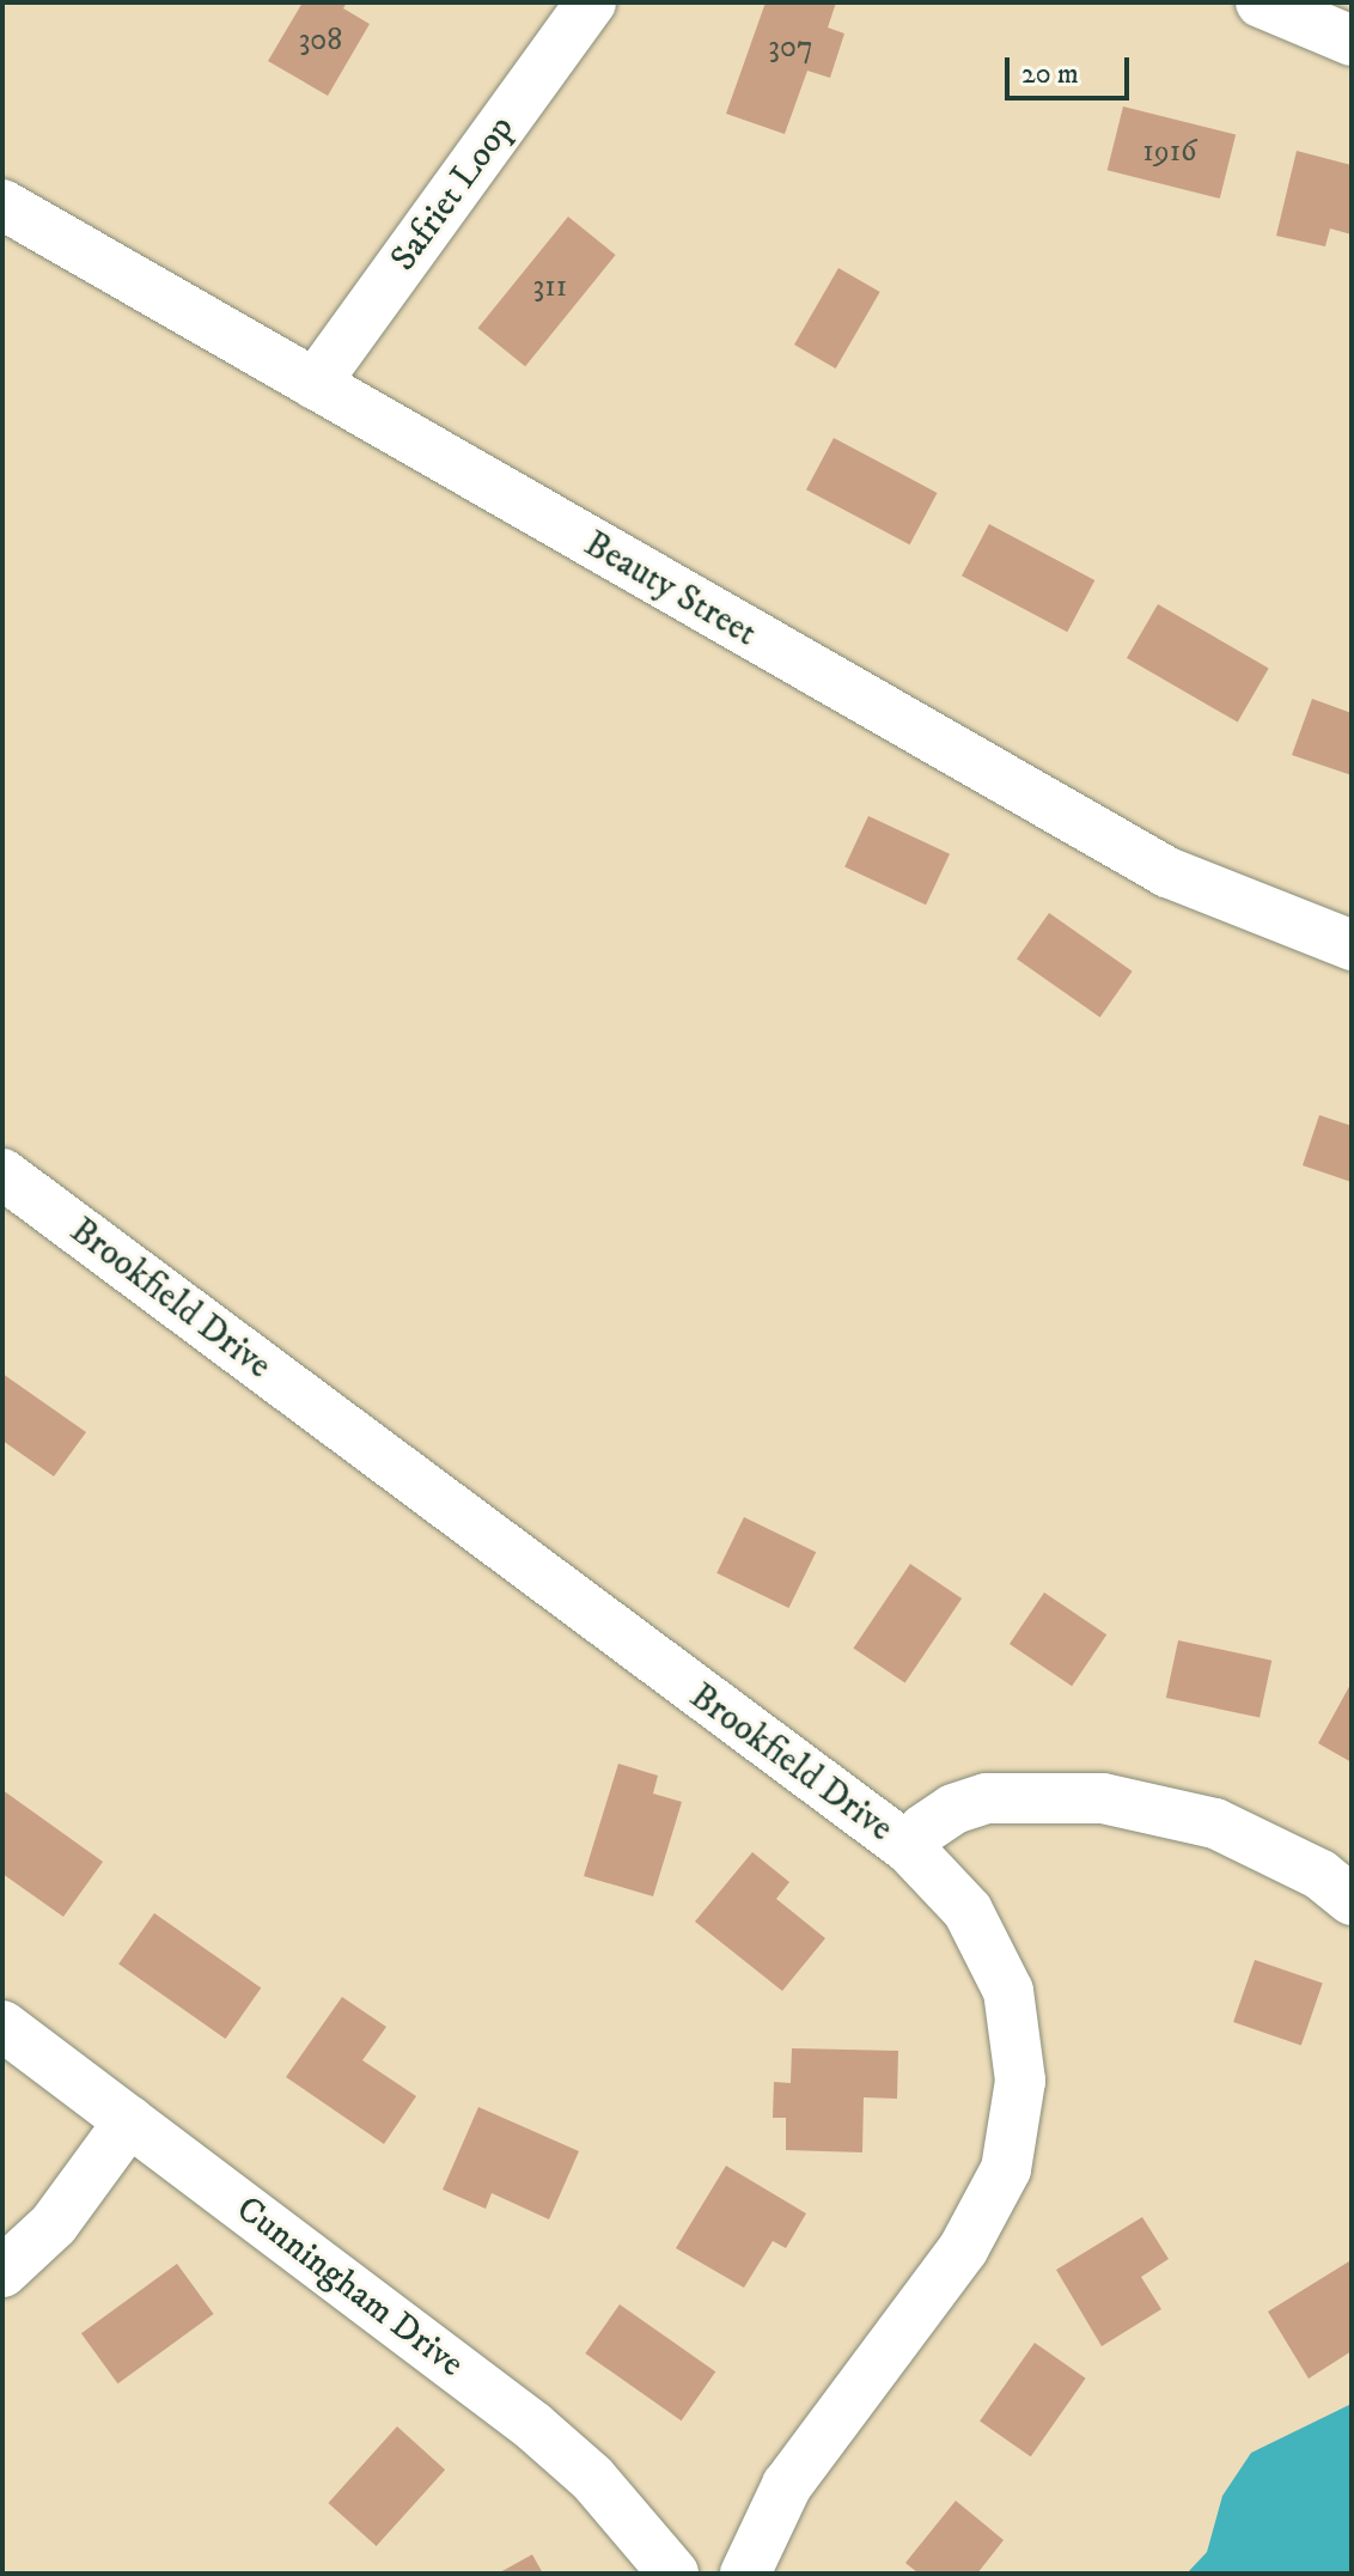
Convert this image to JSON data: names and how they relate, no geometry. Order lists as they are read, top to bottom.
{
  "streets": {
    "street": [
      "Safriet Loop",
      "Beauty Street",
      "Brookfield Drive",
      "Cunningham Drive"
    ]
  },
  "crossings": [
    ["Safriet Loop", "Beauty Street"]
  ],
  "house_numbers": [
    "308",
    "307",
    "1916",
    "311"
  ],
  "scale_bar": "20 m"
}
